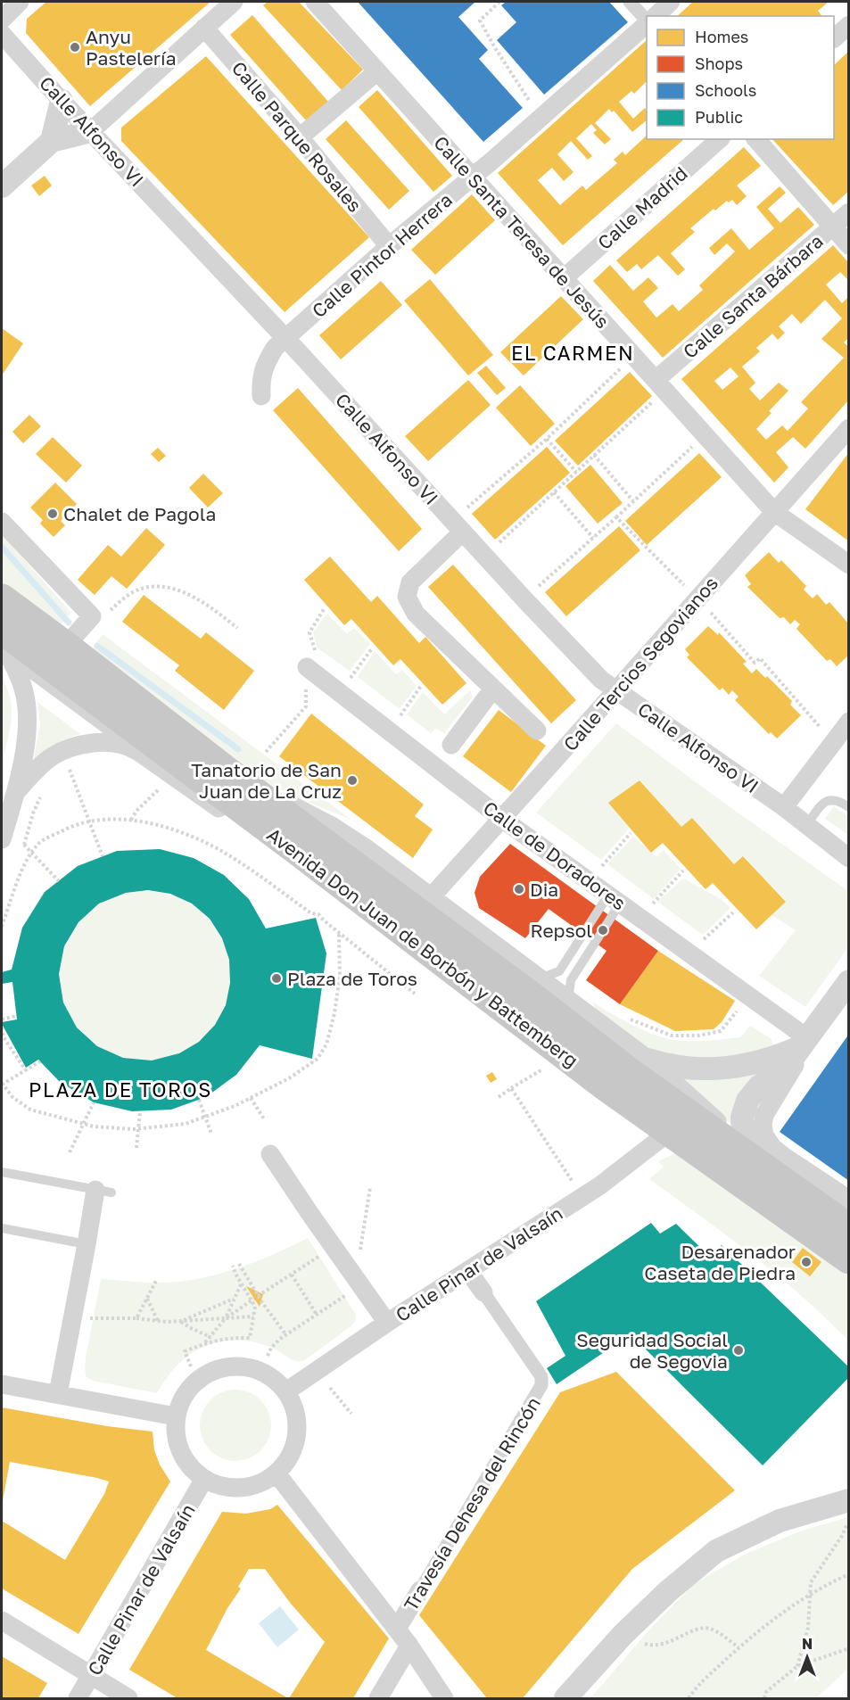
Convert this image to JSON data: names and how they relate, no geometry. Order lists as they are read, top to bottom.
{
  "streets": {
    "main road": ["Avenida Don Juan de Borbón y Battemberg"],
    "street": [
      "Calle Alfonso VI",
      "Calle Parque Rosales",
      "Calle Madrid",
      "Calle Santa Teresa de Jesús",
      "Calle Pintor Herrera",
      "Calle Santa Bárbara",
      "Calle Tercios Segovianos",
      "Calle de Doradores",
      "Calle Pinar de Valsaín",
      "Travesía Dehesa del Rincón"
    ]
  },
  "crossings": [
    ["Calle Alfonso VI", "Calle Pintor Herrera"],
    ["Calle Alfonso VI", "Calle Tercios Segovianos"],
    ["Calle Parque Rosales", "Calle Pintor Herrera"],
    ["Calle Madrid", "Calle Santa Teresa de Jesús"],
    ["Calle Santa Teresa de Jesús", "Calle Pintor Herrera"],
    ["Calle Santa Teresa de Jesús", "Calle Santa Bárbara"],
    ["Calle Santa Teresa de Jesús", "Calle Tercios Segovianos"],
    ["Calle Tercios Segovianos", "Calle de Doradores"],
    ["Calle Tercios Segovianos", "Avenida Don Juan de Borbón y Battemberg"],
    ["Avenida Don Juan de Borbón y Battemberg", "Calle Pinar de Valsaín"],
    ["Calle Pinar de Valsaín", "Travesía Dehesa del Rincón"]
  ],
  "districts": ["EL CARMEN", "PLAZA DE TOROS"],
  "places": [
    "Anyu Pastelería",
    "Chalet de Pagola",
    "Tanatorio de San Juan de La Cruz",
    "Dia",
    "Repsol",
    "Plaza de Toros",
    "Desarenador Caseta de Piedra",
    "Seguridad Social de Segovia"
  ],
  "legend": [
    "Homes",
    "Shops",
    "Schools",
    "Public"
  ],
  "north": "top"
}
